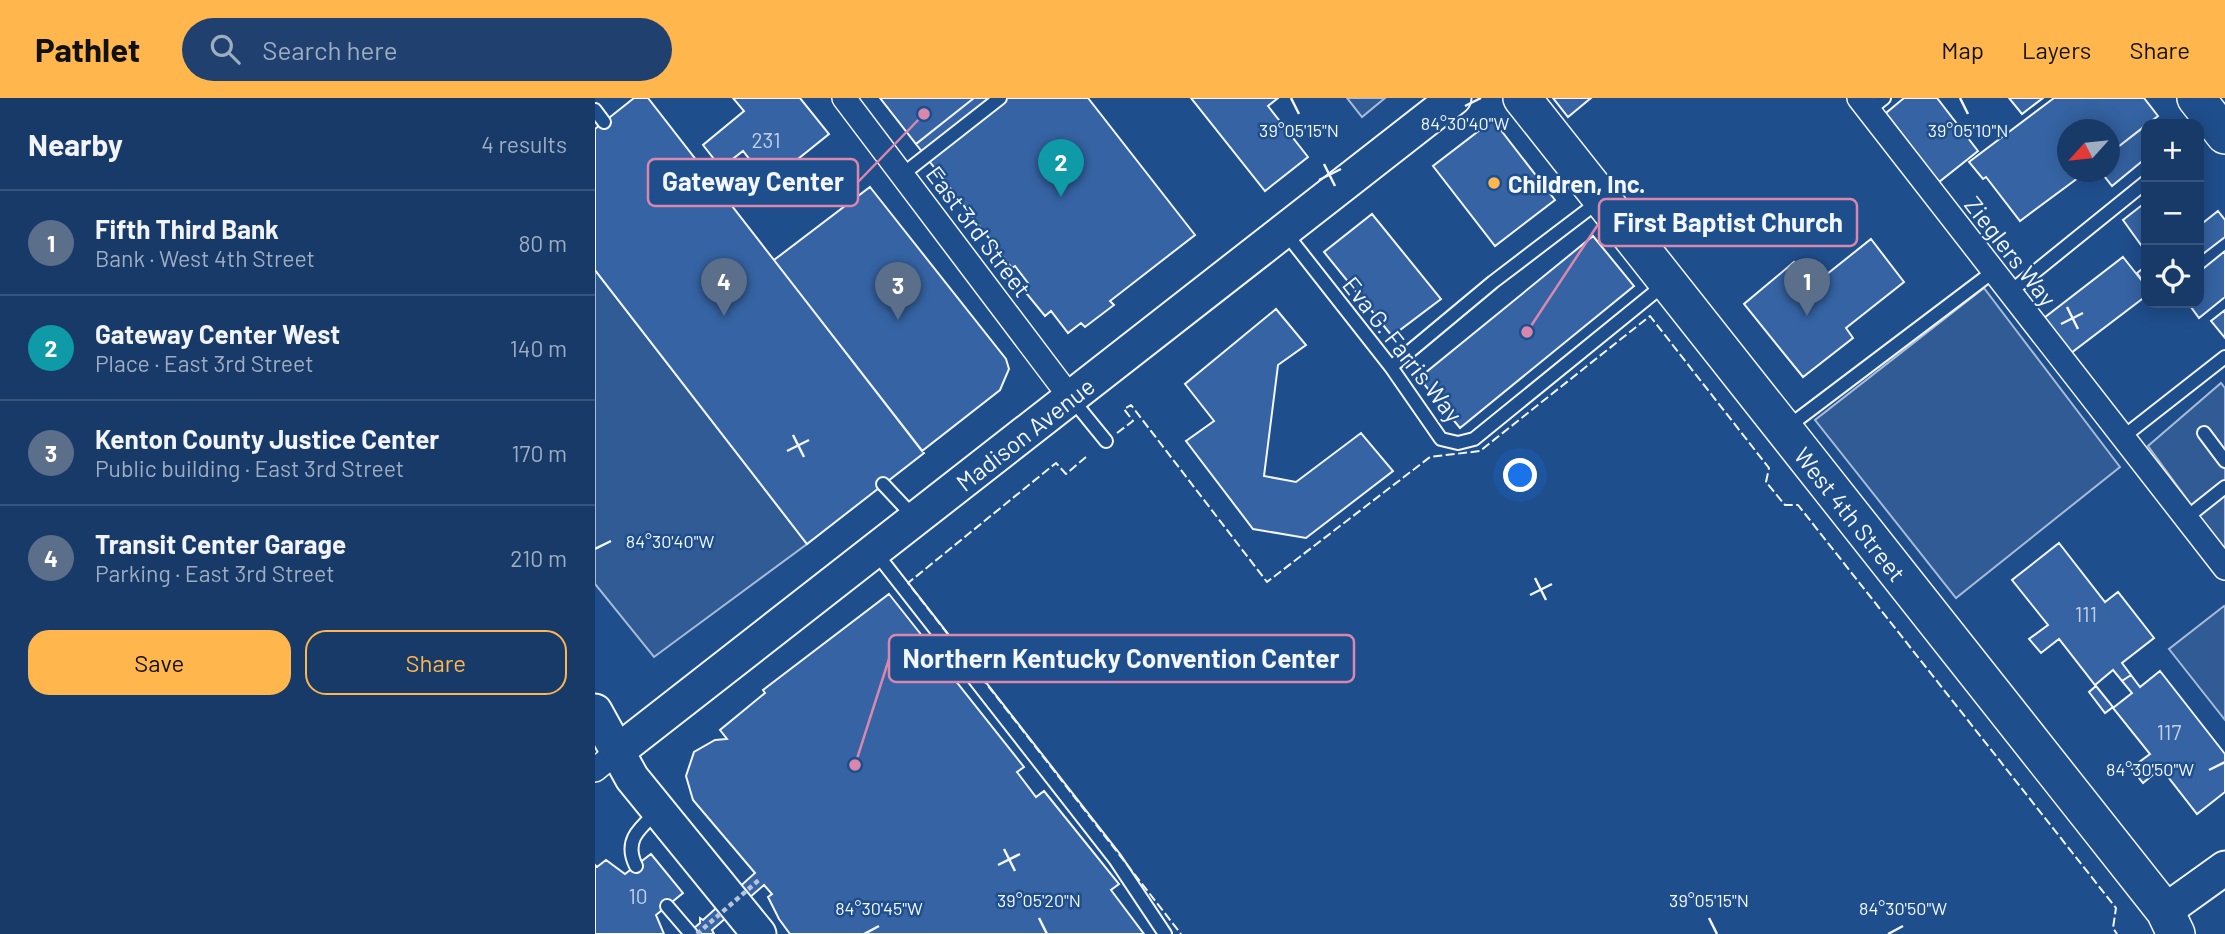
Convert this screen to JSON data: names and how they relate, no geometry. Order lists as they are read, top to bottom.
{
  "streets": {
    "main road": ["West 4th Street"],
    "street": ["East 3rd Street", "Zieglers Way", "Madison Avenue"],
    "lane": ["Eva G. Farris Way"]
  },
  "crossings": [
    ["East 3rd Street", "Madison Avenue"],
    ["Eva G. Farris Way", "Madison Avenue"],
    ["Eva G. Farris Way", "West 4th Street"]
  ],
  "places": [
    "Gateway Center",
    "Children, Inc.",
    "First Baptist Church",
    "Northern Kentucky Convention Center"
  ],
  "house_numbers": [
    "231",
    "111",
    "117",
    "10"
  ],
  "north": "bottom left",
  "page": {
    "header": "Pathlet",
    "search": "Search here",
    "nav": ["Map", "Layers", "Share"],
    "heading": ["Nearby", "4 results"],
    "map_buttons": ["+", "−"],
    "pins": [
      "2",
      "1",
      "4",
      "3"
    ],
    "list": [
      {
        "mark": "1",
        "name": "Fifth Third Bank",
        "note": "Bank · West 4th Street",
        "value": "80 m"
      },
      {
        "mark": "2",
        "name": "Gateway Center West",
        "note": "Place · East 3rd Street",
        "value": "140 m"
      },
      {
        "mark": "3",
        "name": "Kenton County Justice Center",
        "note": "Public building · East 3rd Street",
        "value": "170 m"
      },
      {
        "mark": "4",
        "name": "Transit Center Garage",
        "note": "Parking · East 3rd Street",
        "value": "210 m"
      }
    ],
    "buttons": ["Save", "Share"]
  },
  "coordinates": [
    "84°30'40\"W",
    "39°05'15\"N",
    "39°05'10\"N",
    "84°30'50\"W",
    "39°05'20\"N",
    "84°30'45\"W"
  ]
}
